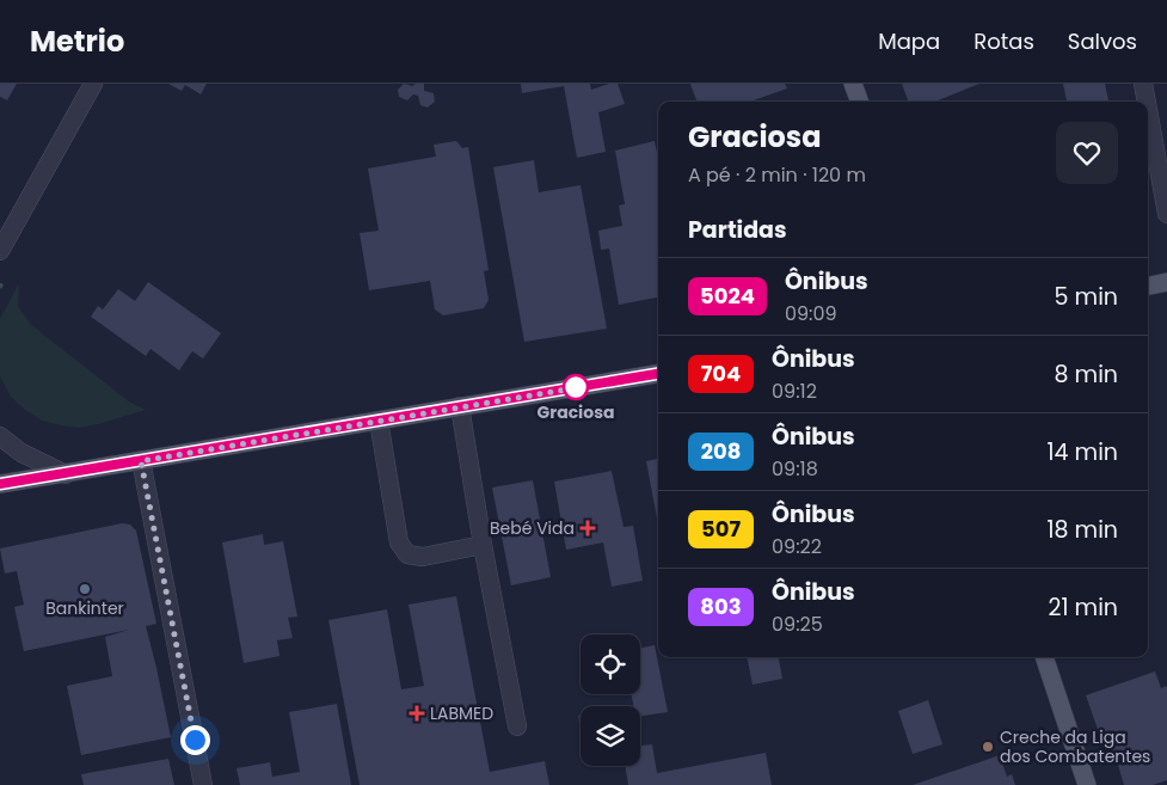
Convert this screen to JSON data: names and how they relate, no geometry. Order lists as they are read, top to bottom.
{
  "places": {
    "other": ["Graciosa", "Bankinter", "Creche da Liga dos Combatentes"],
    "health": ["Bebé Vida", "LABMED"]
  },
  "lines": ["bus line 5024"],
  "page": {
    "header": "Metrio",
    "nav": ["Mapa", "Rotas", "Salvos"],
    "heading": [
      ["Graciosa", "A pé · 2 min · 120 m"],
      "Partidas"
    ],
    "list": [
      {
        "mark": "5024",
        "name": "Ônibus",
        "note": "09:09",
        "value": "5 min"
      },
      {
        "mark": "704",
        "name": "Ônibus",
        "note": "09:12",
        "value": "8 min"
      },
      {
        "mark": "208",
        "name": "Ônibus",
        "note": "09:18",
        "value": "14 min"
      },
      {
        "mark": "507",
        "name": "Ônibus",
        "note": "09:22",
        "value": "18 min"
      },
      {
        "mark": "803",
        "name": "Ônibus",
        "note": "09:25",
        "value": "21 min"
      }
    ]
  }
}
